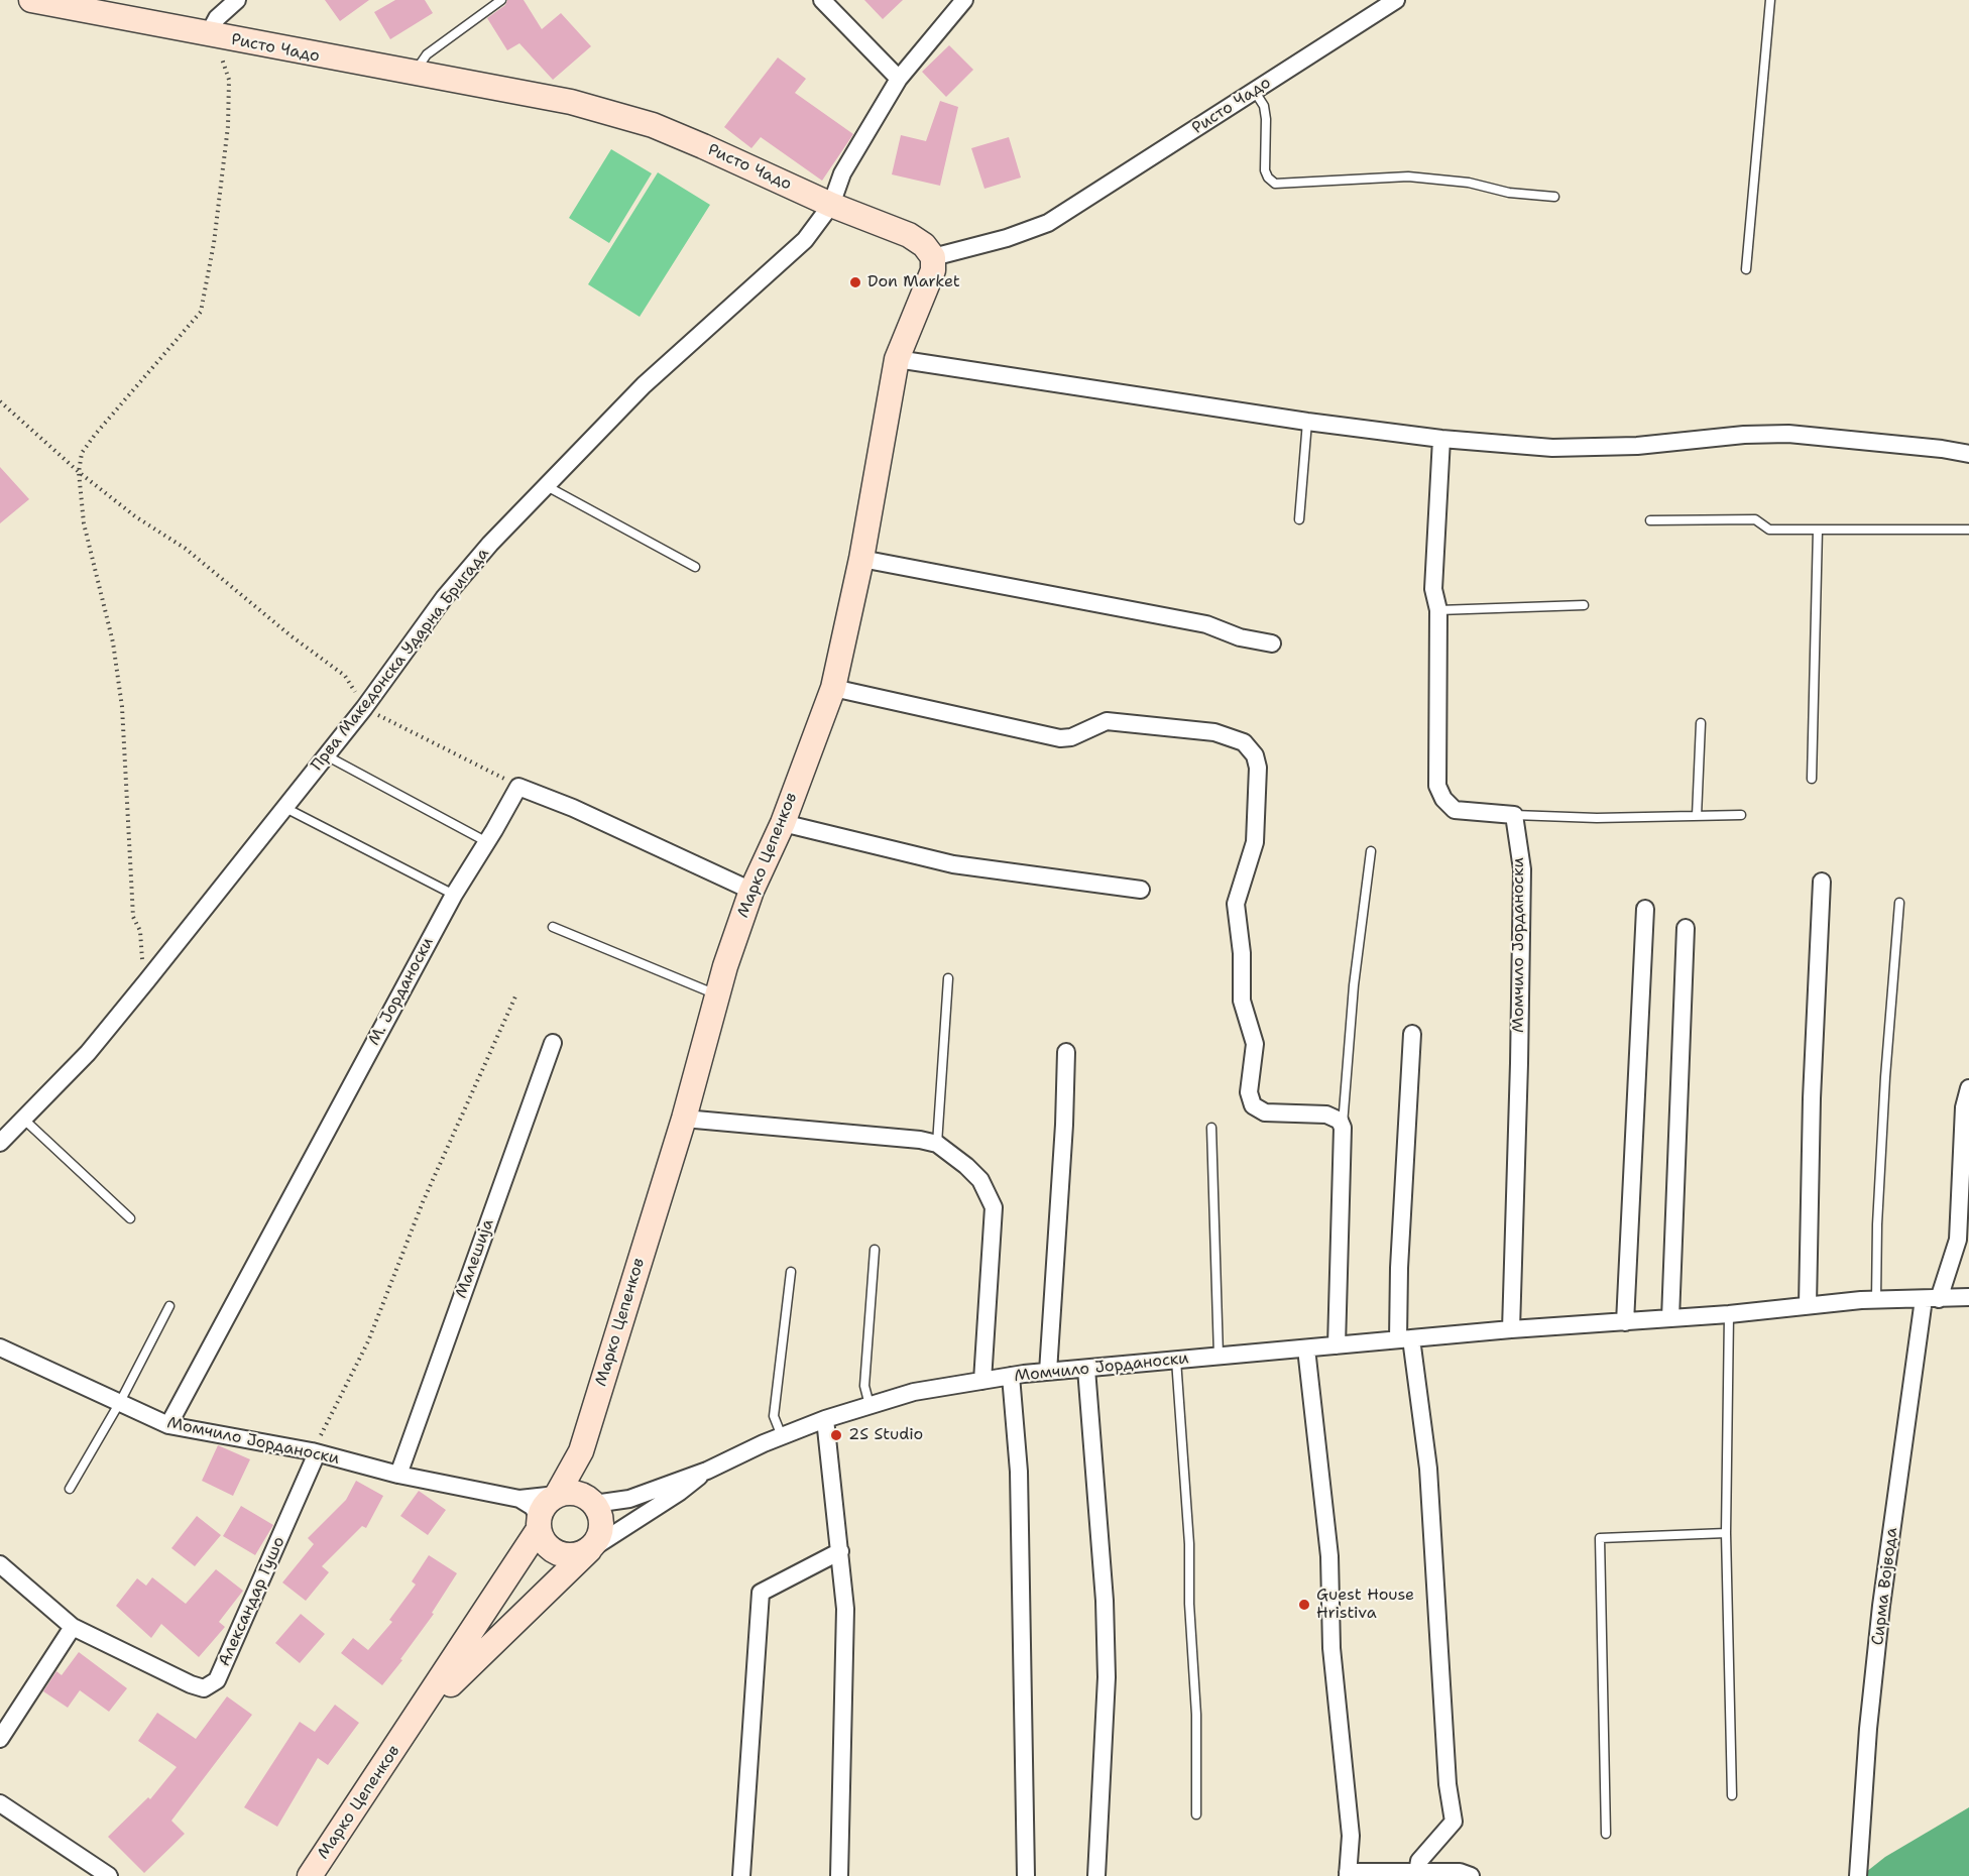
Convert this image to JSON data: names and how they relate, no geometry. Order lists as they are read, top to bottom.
{
  "streets": {
    "street": [
      "Ристо Чадо",
      "Прва Македонска Ударна Бригада",
      "Марко Цепенков",
      "Момчило Јорданоски",
      "М. Јорданоски",
      "Малешија",
      "Сирма Војвода",
      "Александар Гушо"
    ]
  },
  "crossings": [
    ["Ристо Чадо", "Прва Македонска Ударна Бригада"],
    ["Ристо Чадо", "Марко Цепенков"],
    ["Момчило Јорданоски", "М. Јорданоски"],
    ["Момчило Јорданоски", "Малешија"],
    ["Момчило Јорданоски", "Сирма Војвода"],
    ["Момчило Јорданоски", "Александар Гушо"]
  ],
  "places": ["Don Market", "2S Studio", "Guest House Hristiva"]
}
